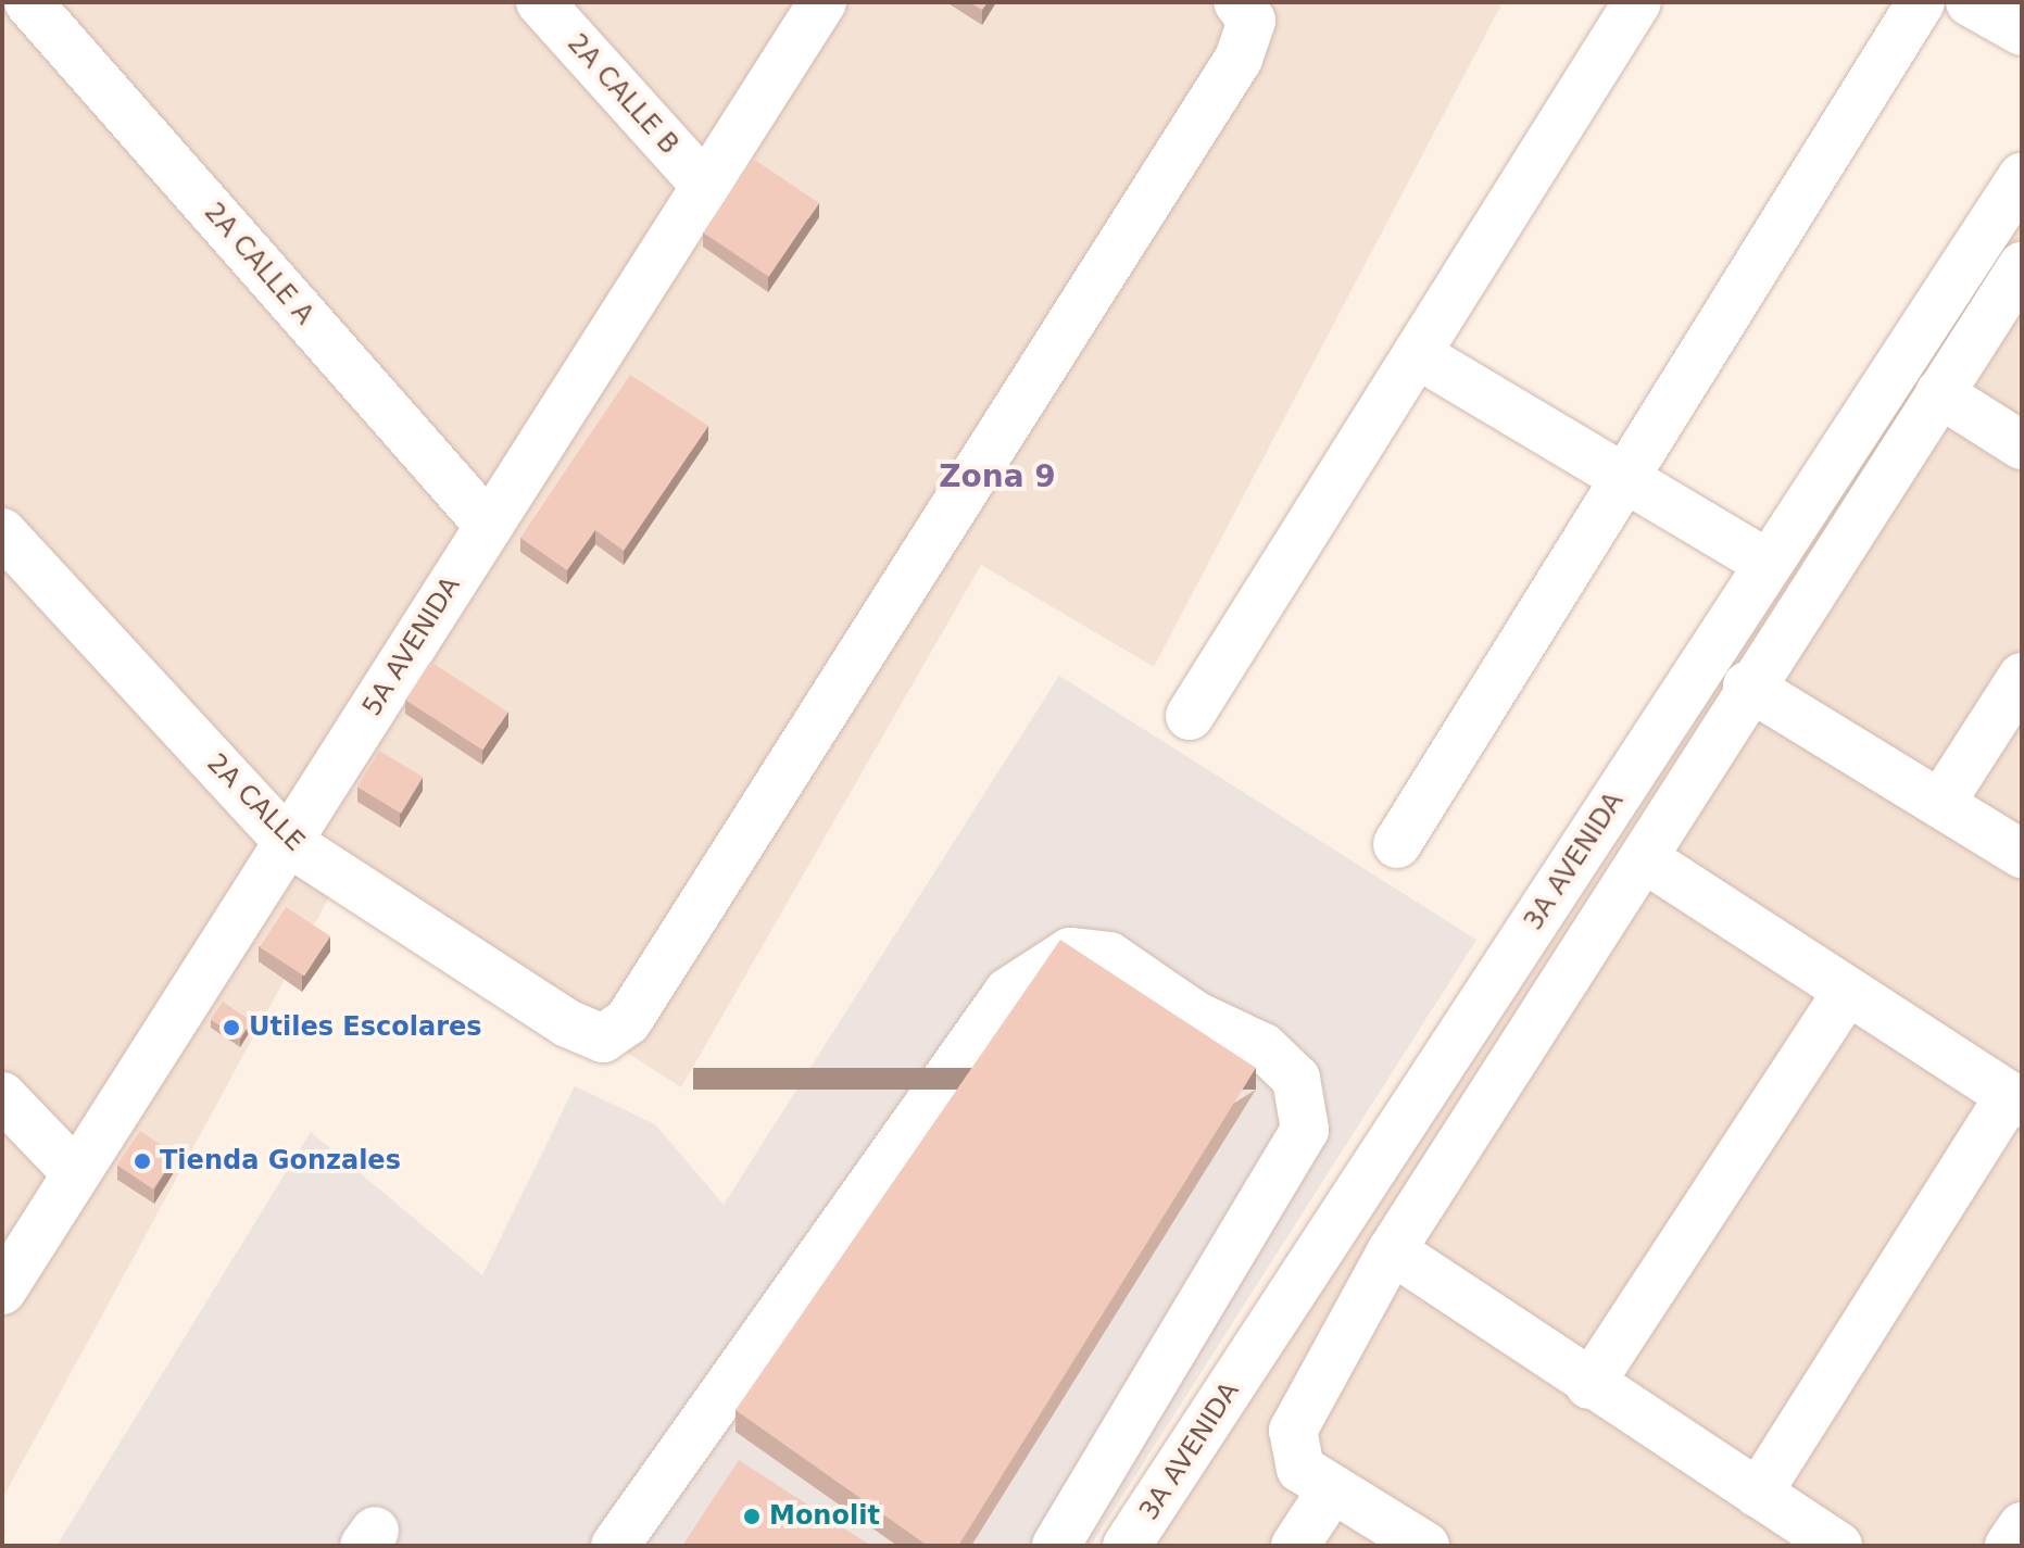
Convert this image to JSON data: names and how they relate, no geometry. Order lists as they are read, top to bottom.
{
  "streets": {
    "street": [
      "2A CALLE B",
      "2A CALLE A",
      "5A AVENIDA",
      "2A CALLE",
      "3A AVENIDA"
    ]
  },
  "crossings": [
    ["2A CALLE B", "5A AVENIDA"],
    ["2A CALLE A", "5A AVENIDA"],
    ["5A AVENIDA", "2A CALLE"]
  ],
  "districts": ["Zona 9"],
  "places": ["Utiles Escolares", "Tienda Gonzales", "Monolit"]
}
